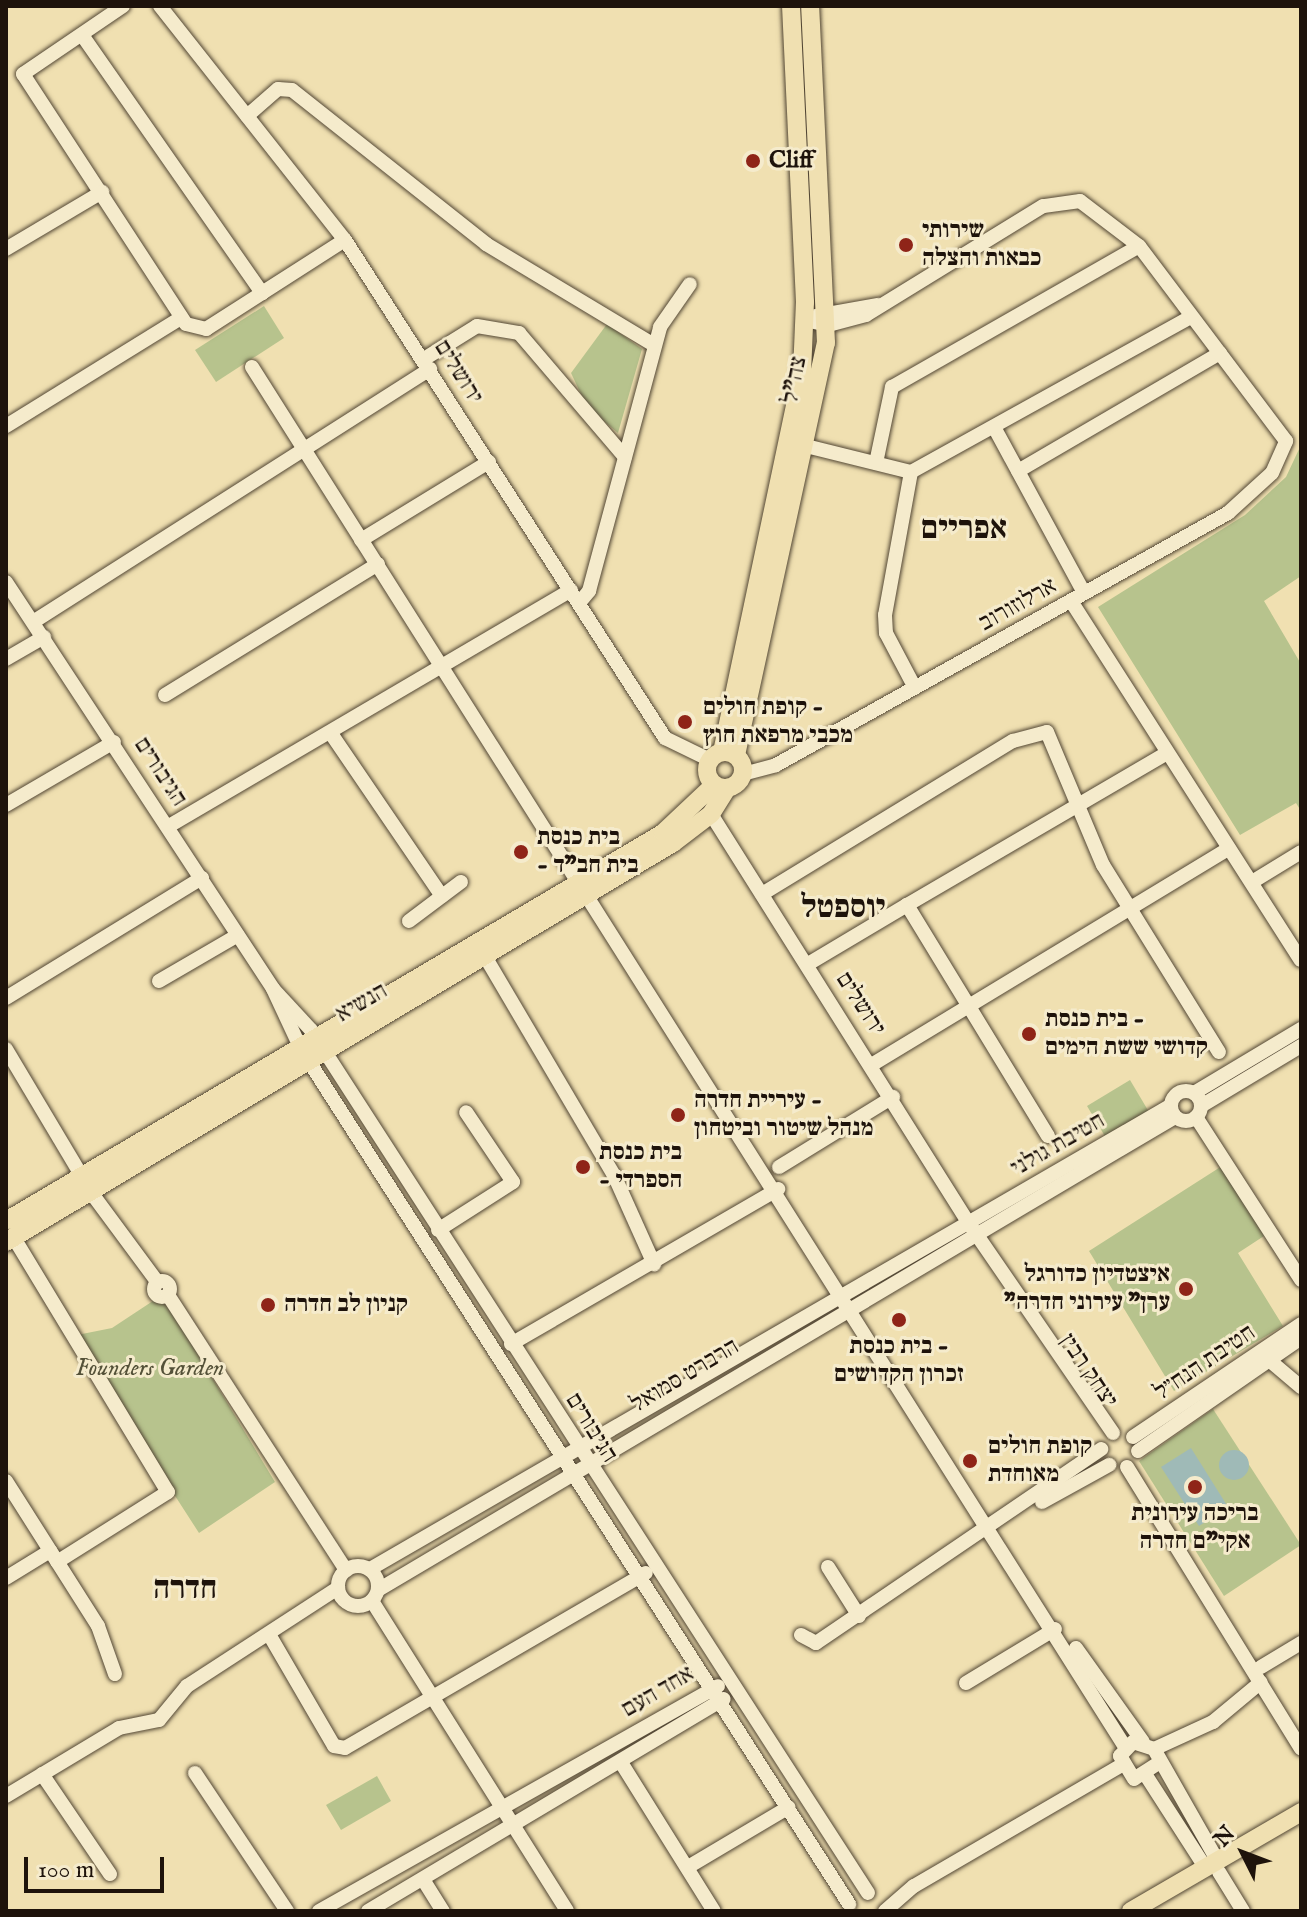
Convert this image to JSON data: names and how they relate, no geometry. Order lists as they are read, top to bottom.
{
  "streets": {
    "main road": ["צה\"ל", "הנשיא"],
    "street": [
      "ירושלים",
      "ארלוזורוב",
      "הגיבורים",
      "חטיבת גולני",
      "חטיבת הנח״ל",
      "יצחק רבין",
      "הרברט סמואל",
      "אחד העם"
    ]
  },
  "crossings": [
    ["ירושלים", "צה\"ל"],
    ["ירושלים", "הנשיא"],
    ["ירושלים", "חטיבת גולני"],
    ["ירושלים", "יצחק רבין"],
    ["ירושלים", "הרברט סמואל"],
    ["הגיבורים", "הנשיא"],
    ["הגיבורים", "הרברט סמואל"],
    ["הגיבורים", "אחד העם"],
    ["חטיבת גולני", "יצחק רבין"],
    ["חטיבת גולני", "הרברט סמואל"],
    ["יצחק רבין", "הרברט סמואל"]
  ],
  "districts": ["אפריים", "יוספטל", "חדרה"],
  "parks": ["Founders Garden"],
  "places": [
    "Cliff",
    "שירותי כבאות והצלה",
    "קופת חולים - מכבי מרפאת חוץ",
    "בית כנסת - בית חב\"ד",
    "בית כנסת - קדושי ששת הימים",
    "עיריית חדרה - מנהל שיטור וביטחון",
    "בית כנסת - הספרדי",
    "איצטדיון כדורגל \"ערן\" עירוני חדרה",
    "קניון לב חדרה",
    "בית כנסת - זכרון הקדושים",
    "קופת חולים מאוחדת",
    "בריכה עירונית אקי\"ם חדרה"
  ],
  "scale_bar": "100 m",
  "north": "top left"
}
